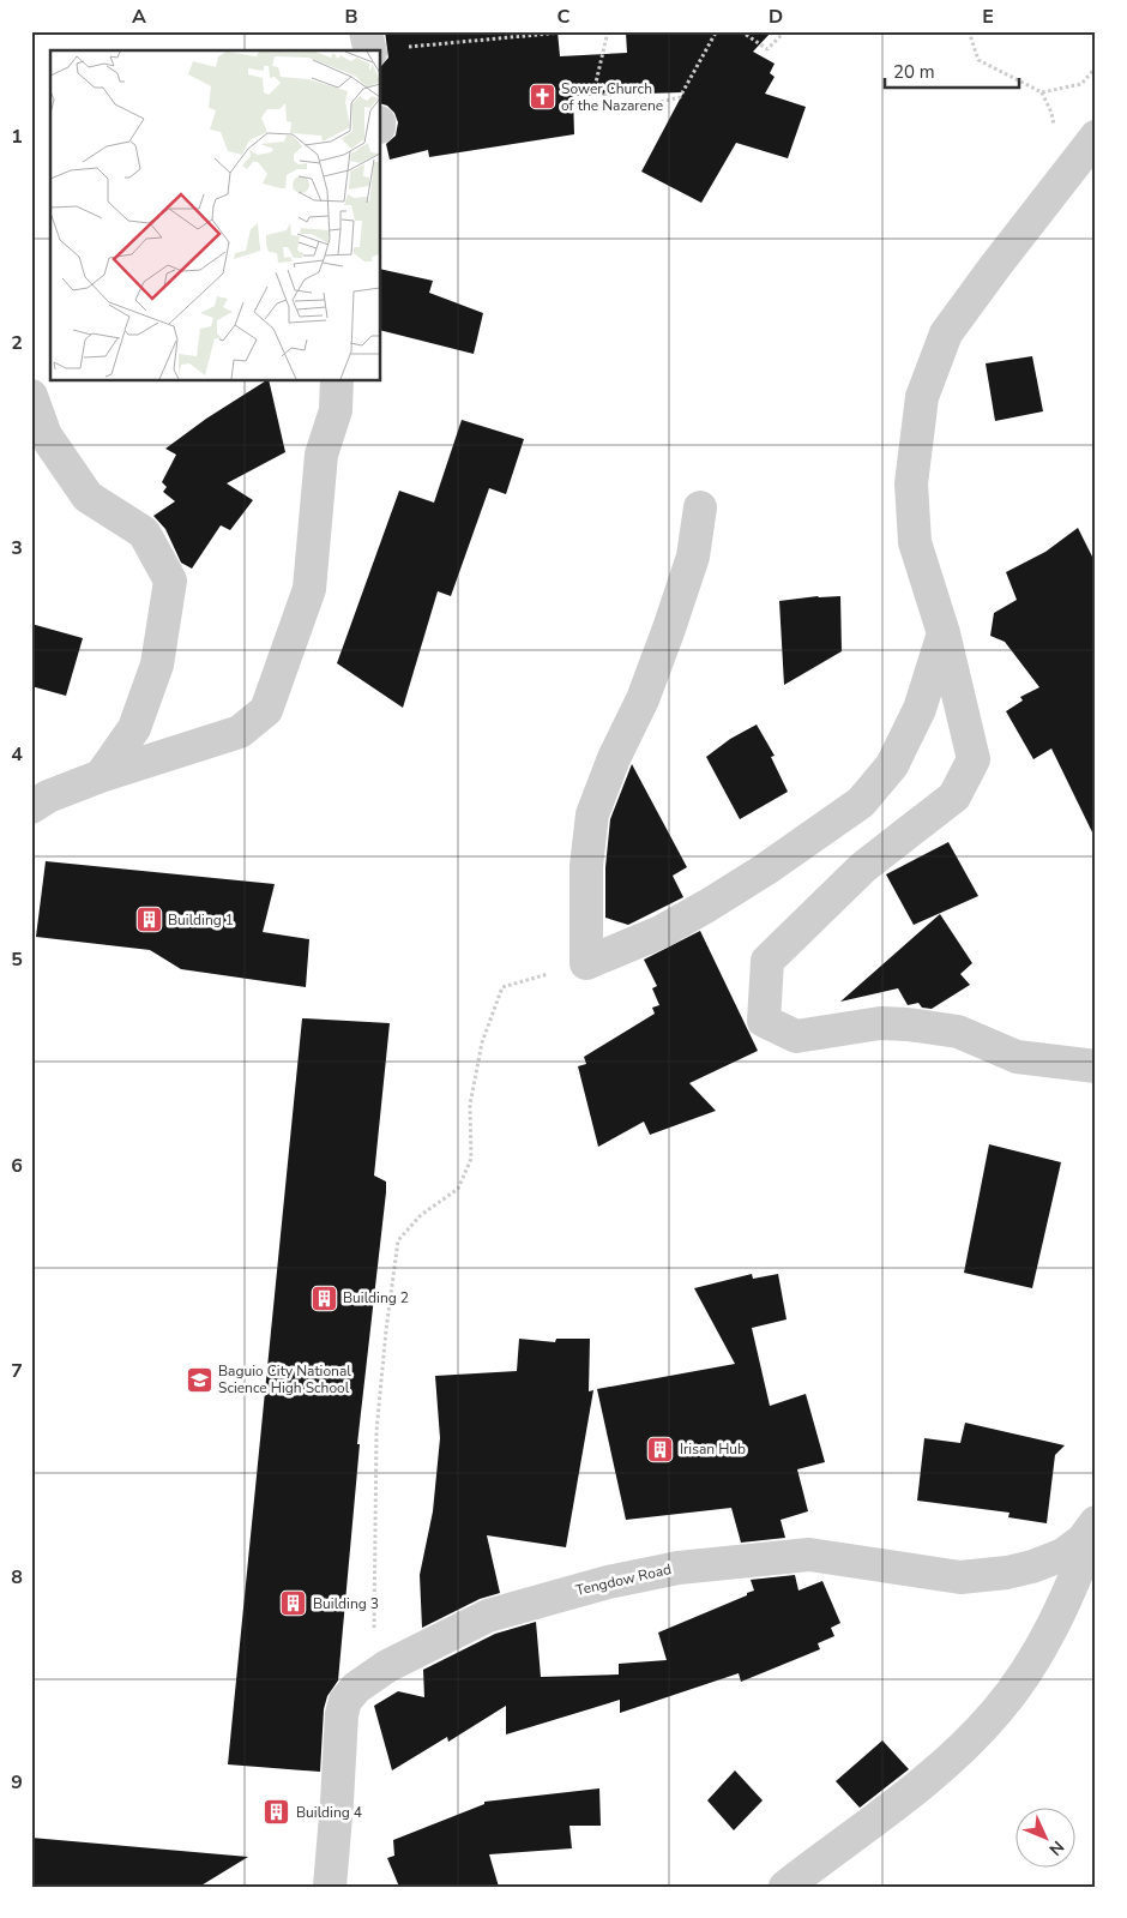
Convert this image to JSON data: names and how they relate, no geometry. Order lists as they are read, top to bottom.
{
  "streets": {
    "street": ["Tengdow Road"]
  },
  "places": {
    "church": ["Sower Church of the Nazarene"],
    "building": [
      "Building 1",
      "Building 2",
      "Irisan Hub",
      "Building 3",
      "Building 4"
    ],
    "school or university": ["Baguio City National Science High School"]
  },
  "scale_bar": "20 m",
  "north": "bottom right",
  "grid": {
    "columns": [
      "A",
      "B",
      "C",
      "D",
      "E"
    ],
    "rows": [
      "1",
      "2",
      "3",
      "4",
      "5",
      "6",
      "7",
      "8",
      "9"
    ]
  }
}
